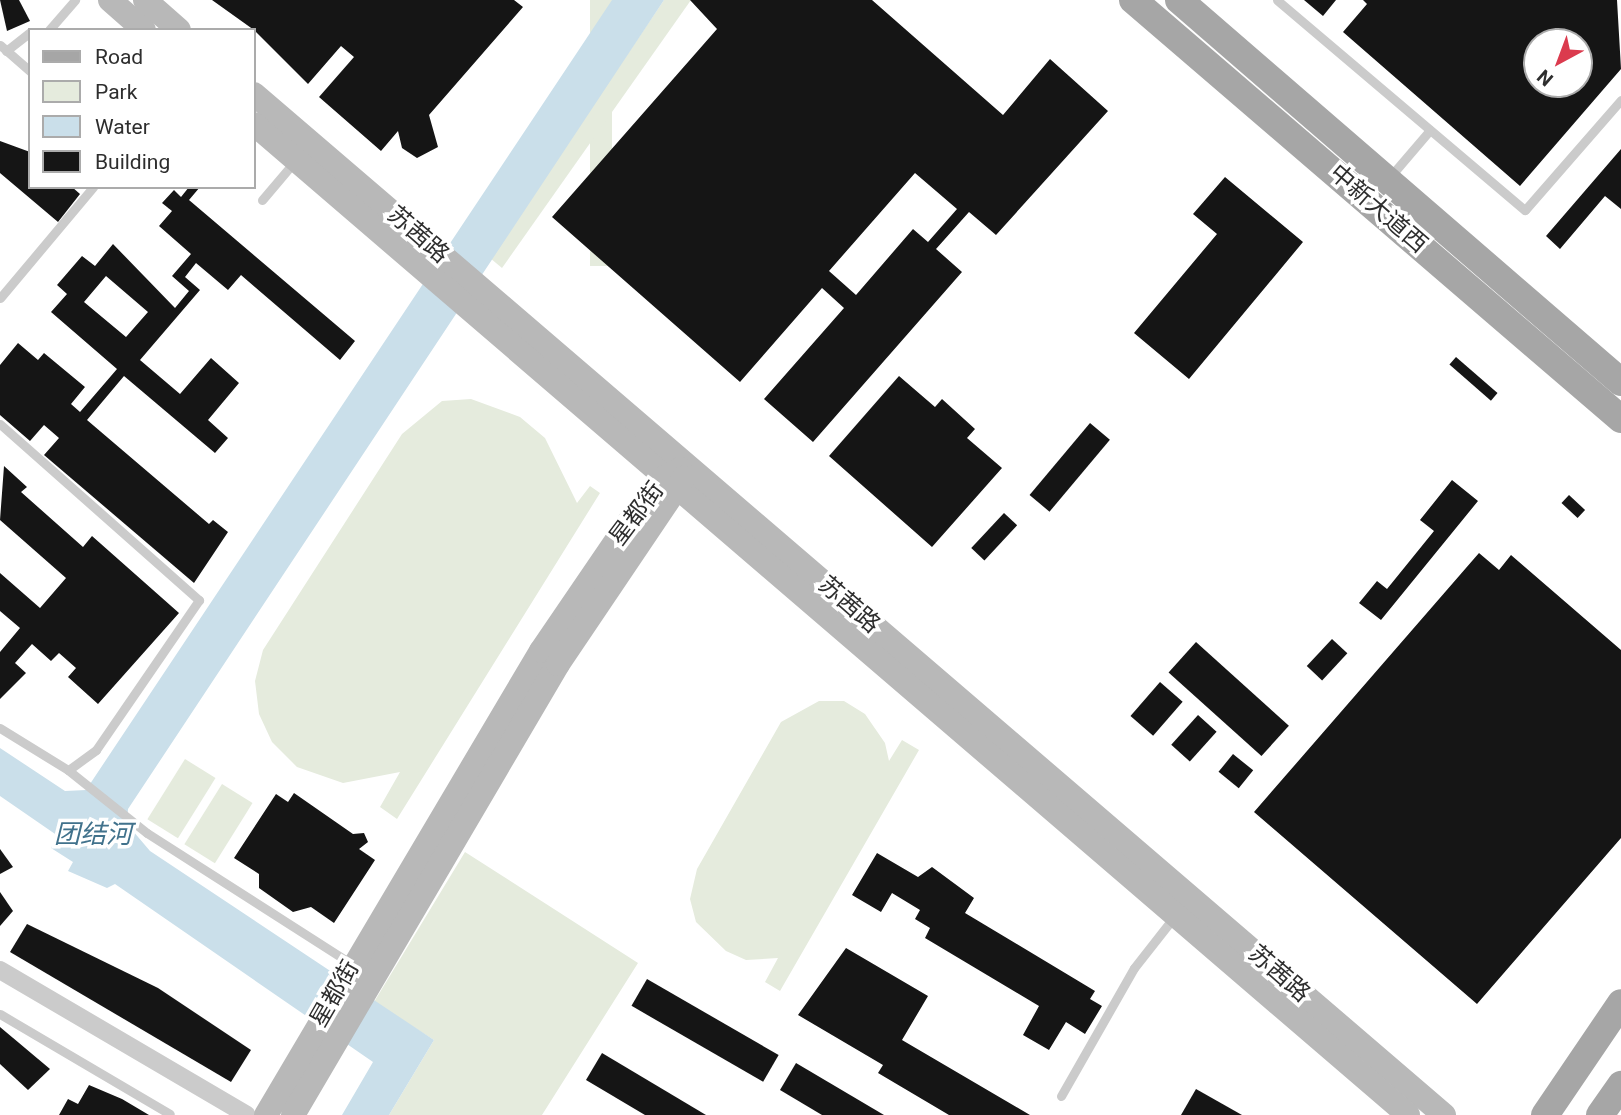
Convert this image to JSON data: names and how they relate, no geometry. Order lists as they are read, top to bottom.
{
  "streets": {
    "main road": ["中新大道西", "苏茜路", "星都街"]
  },
  "crossings": [
    ["苏茜路", "星都街"]
  ],
  "water": ["团结河"],
  "legend": [
    "Road",
    "Park",
    "Water",
    "Building"
  ],
  "north": "bottom left"
}
